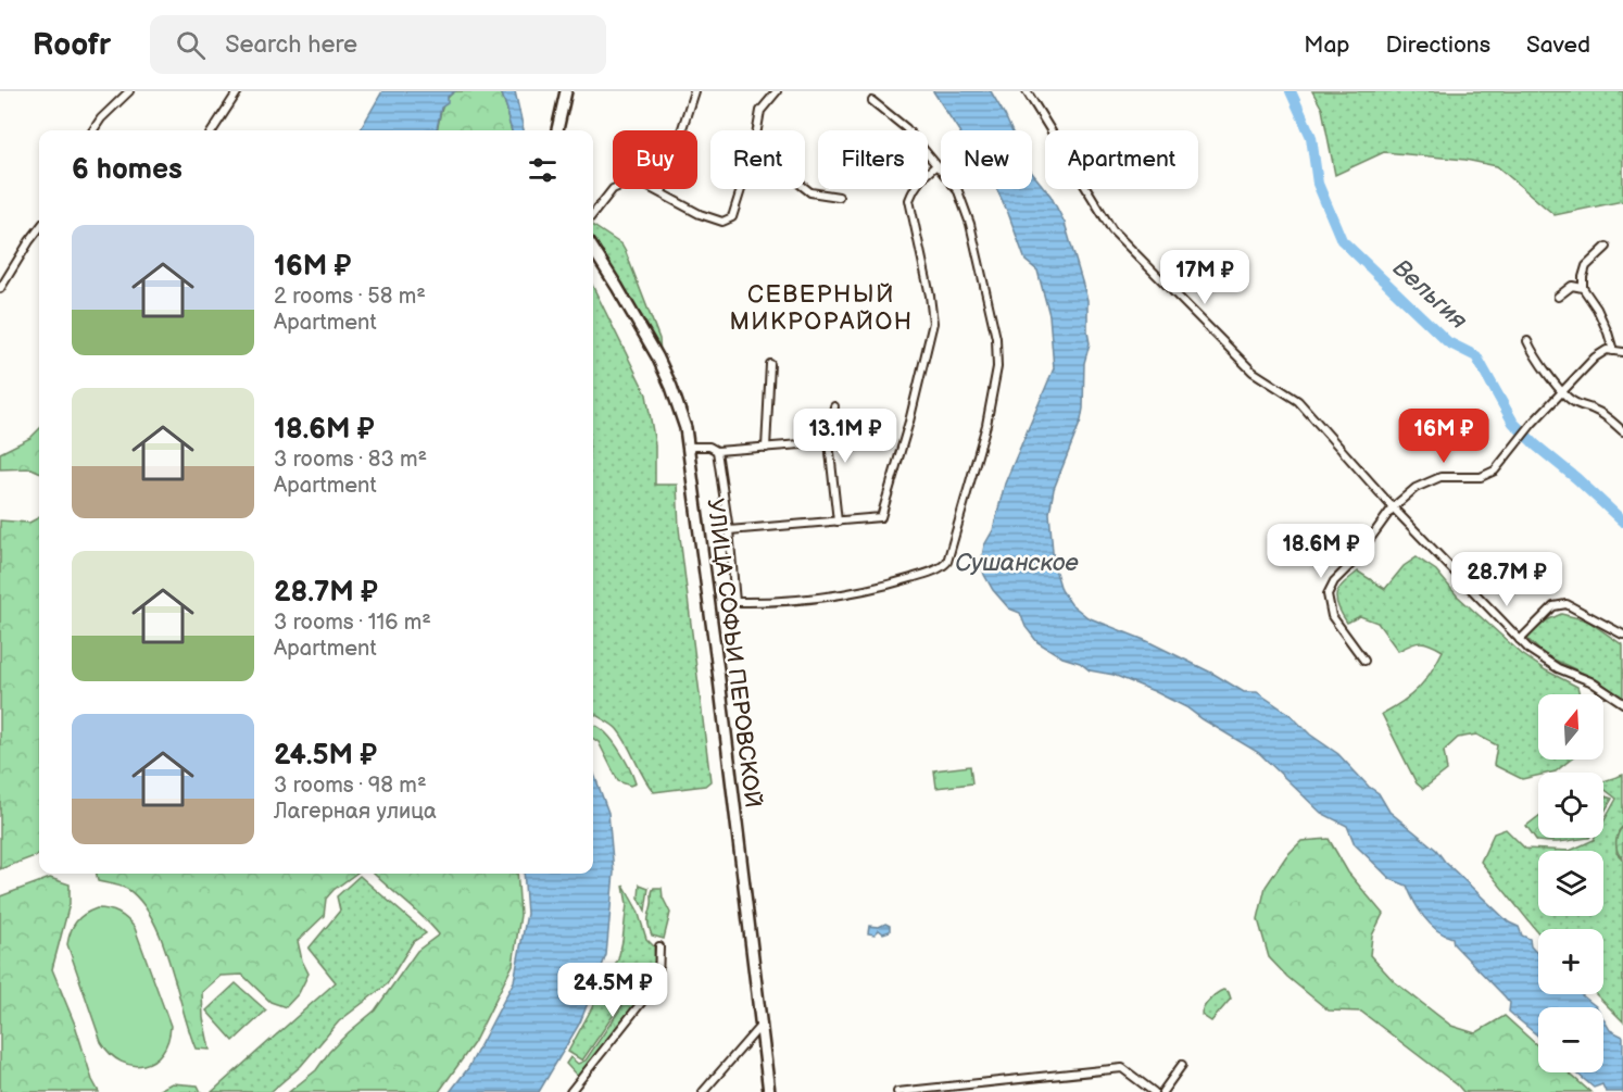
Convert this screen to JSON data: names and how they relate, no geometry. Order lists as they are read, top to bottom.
{
  "streets": {
    "main road": ["УЛИЦА СОФЬИ ПЕРОВСКОЙ"]
  },
  "districts": ["СЕВЕРНЫЙ МИКРОРАЙОН"],
  "water": ["Вельгия", "Сушанское"],
  "north": "top",
  "page": {
    "header": "Roofr",
    "search": "Search here",
    "nav": ["Map", "Directions", "Saved"],
    "chip": [
      "Buy",
      "Rent",
      "Filters",
      "New",
      "Apartment"
    ],
    "heading": "6 homes",
    "list": [
      {
        "name": "16M ₽",
        "note": "2 rooms · 58 m² · Apartment"
      },
      {
        "name": "18.6M ₽",
        "note": "3 rooms · 83 m² · Apartment"
      },
      {
        "name": "28.7M ₽",
        "note": "3 rooms · 116 m² · Apartment"
      },
      {
        "name": "24.5M ₽",
        "note": "3 rooms · 98 m² · Лагерная улица"
      }
    ],
    "price": [
      "17M ₽",
      "13.1M ₽",
      "16M ₽",
      "18.6M ₽",
      "28.7M ₽",
      "24.5M ₽"
    ],
    "map_buttons": ["+", "−"]
  }
}
